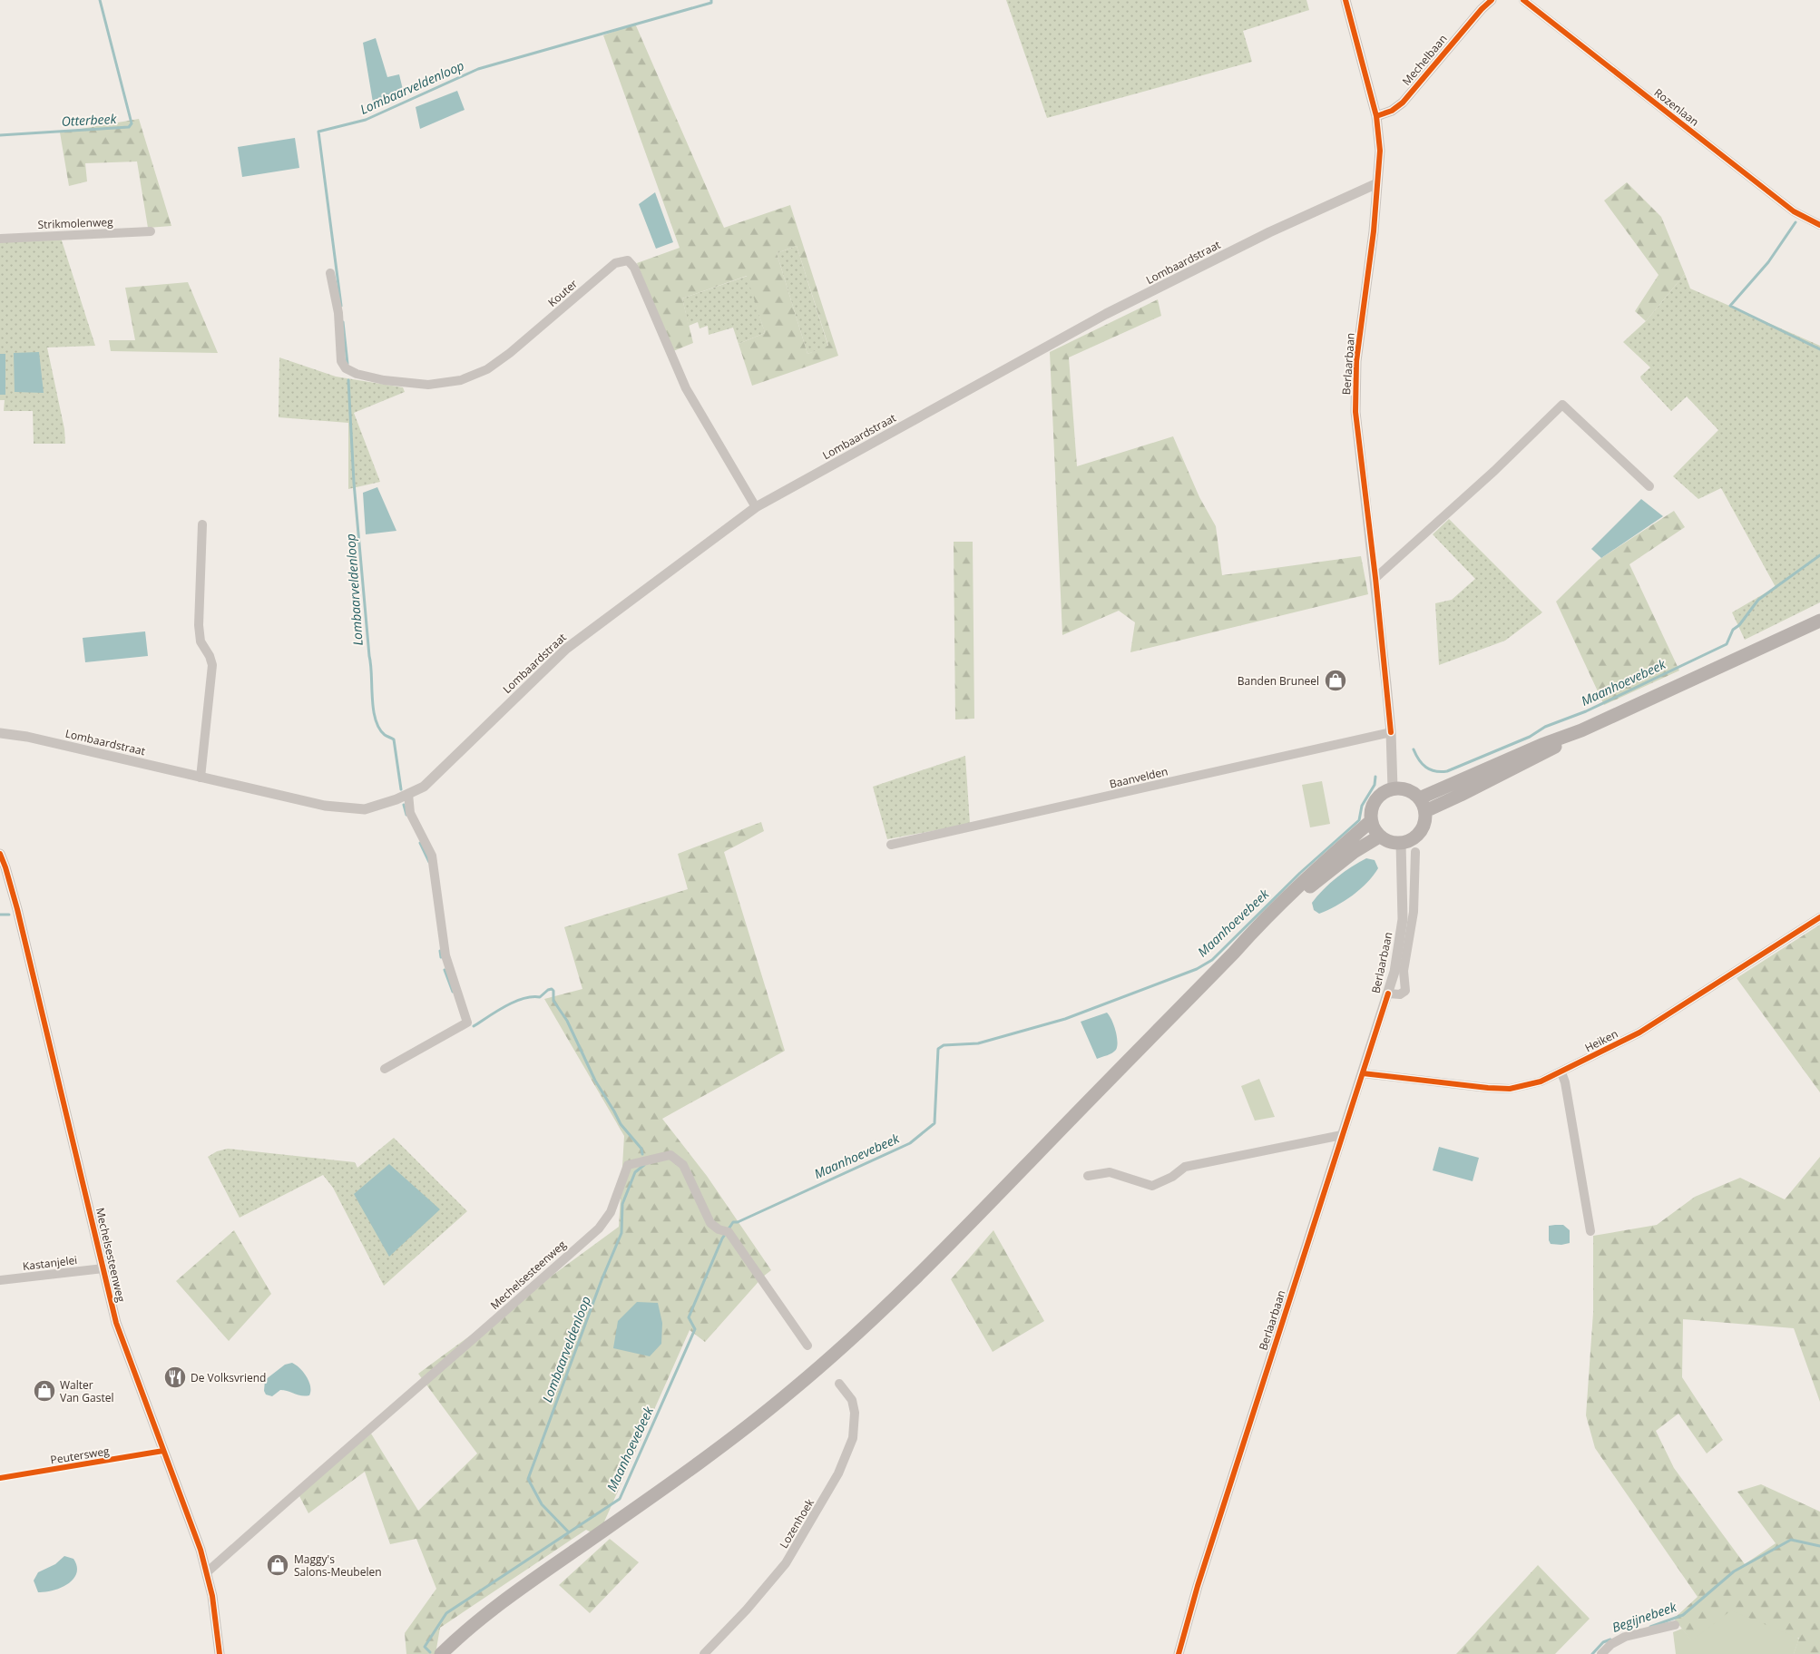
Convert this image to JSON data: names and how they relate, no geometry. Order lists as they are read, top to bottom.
{
  "streets": {
    "street": [
      "Mechelbaan",
      "Rozenlaan",
      "Strikmolenweg",
      "Lombaardstraat",
      "Kouter",
      "Berlaarbaan",
      "Baanvelden",
      "Heiken",
      "Mechelsesteenweg",
      "Kastanjelei",
      "Lozenhoek"
    ],
    "cycle path": ["Peutersweg"]
  },
  "crossings": [
    ["Mechelbaan", "Berlaarbaan"],
    ["Lombaardstraat", "Kouter"],
    ["Lombaardstraat", "Berlaarbaan"],
    ["Berlaarbaan", "Baanvelden"],
    ["Berlaarbaan", "Heiken"],
    ["Mechelsesteenweg", "Kastanjelei"]
  ],
  "water": [
    "Lombaarveldenloop",
    "Otterbeek",
    "Maanhoevebeek",
    "Begijnebeek"
  ],
  "places": {
    "shop": ["Banden Bruneel", "Walter Van Gastel", "Maggy's Salons-Meubelen"],
    "restaurant": ["De Volksvriend"]
  }
}
